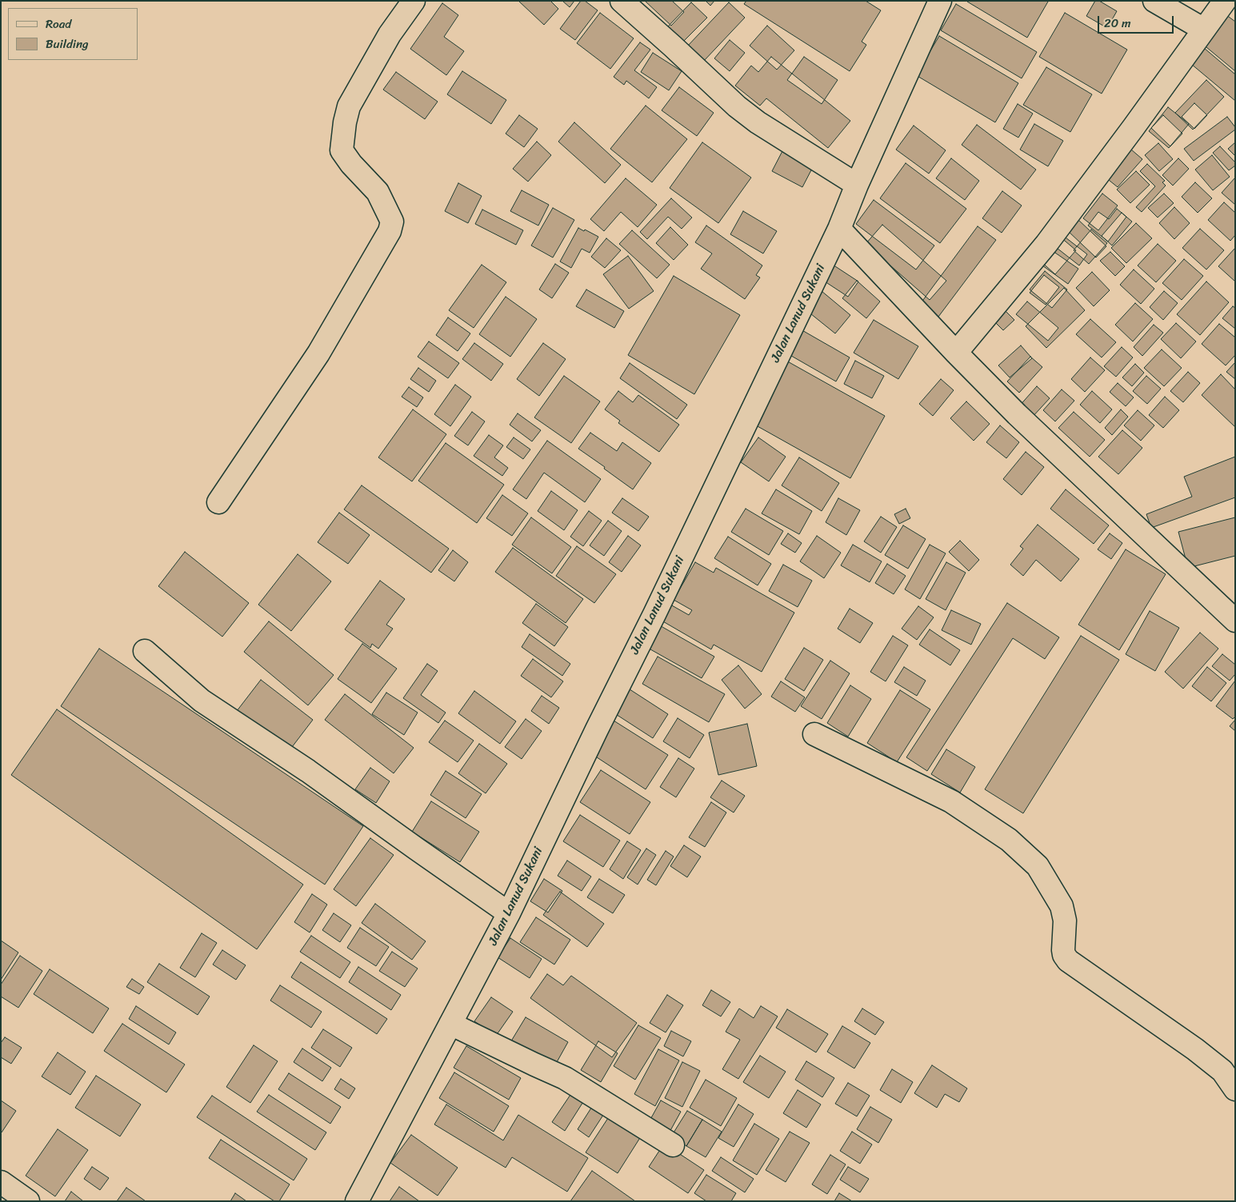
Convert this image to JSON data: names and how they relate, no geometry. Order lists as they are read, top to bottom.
{
  "streets": {
    "street": ["Jalan Lanud Sukani"]
  },
  "legend": ["Road", "Building"],
  "scale_bar": "20 m"
}
